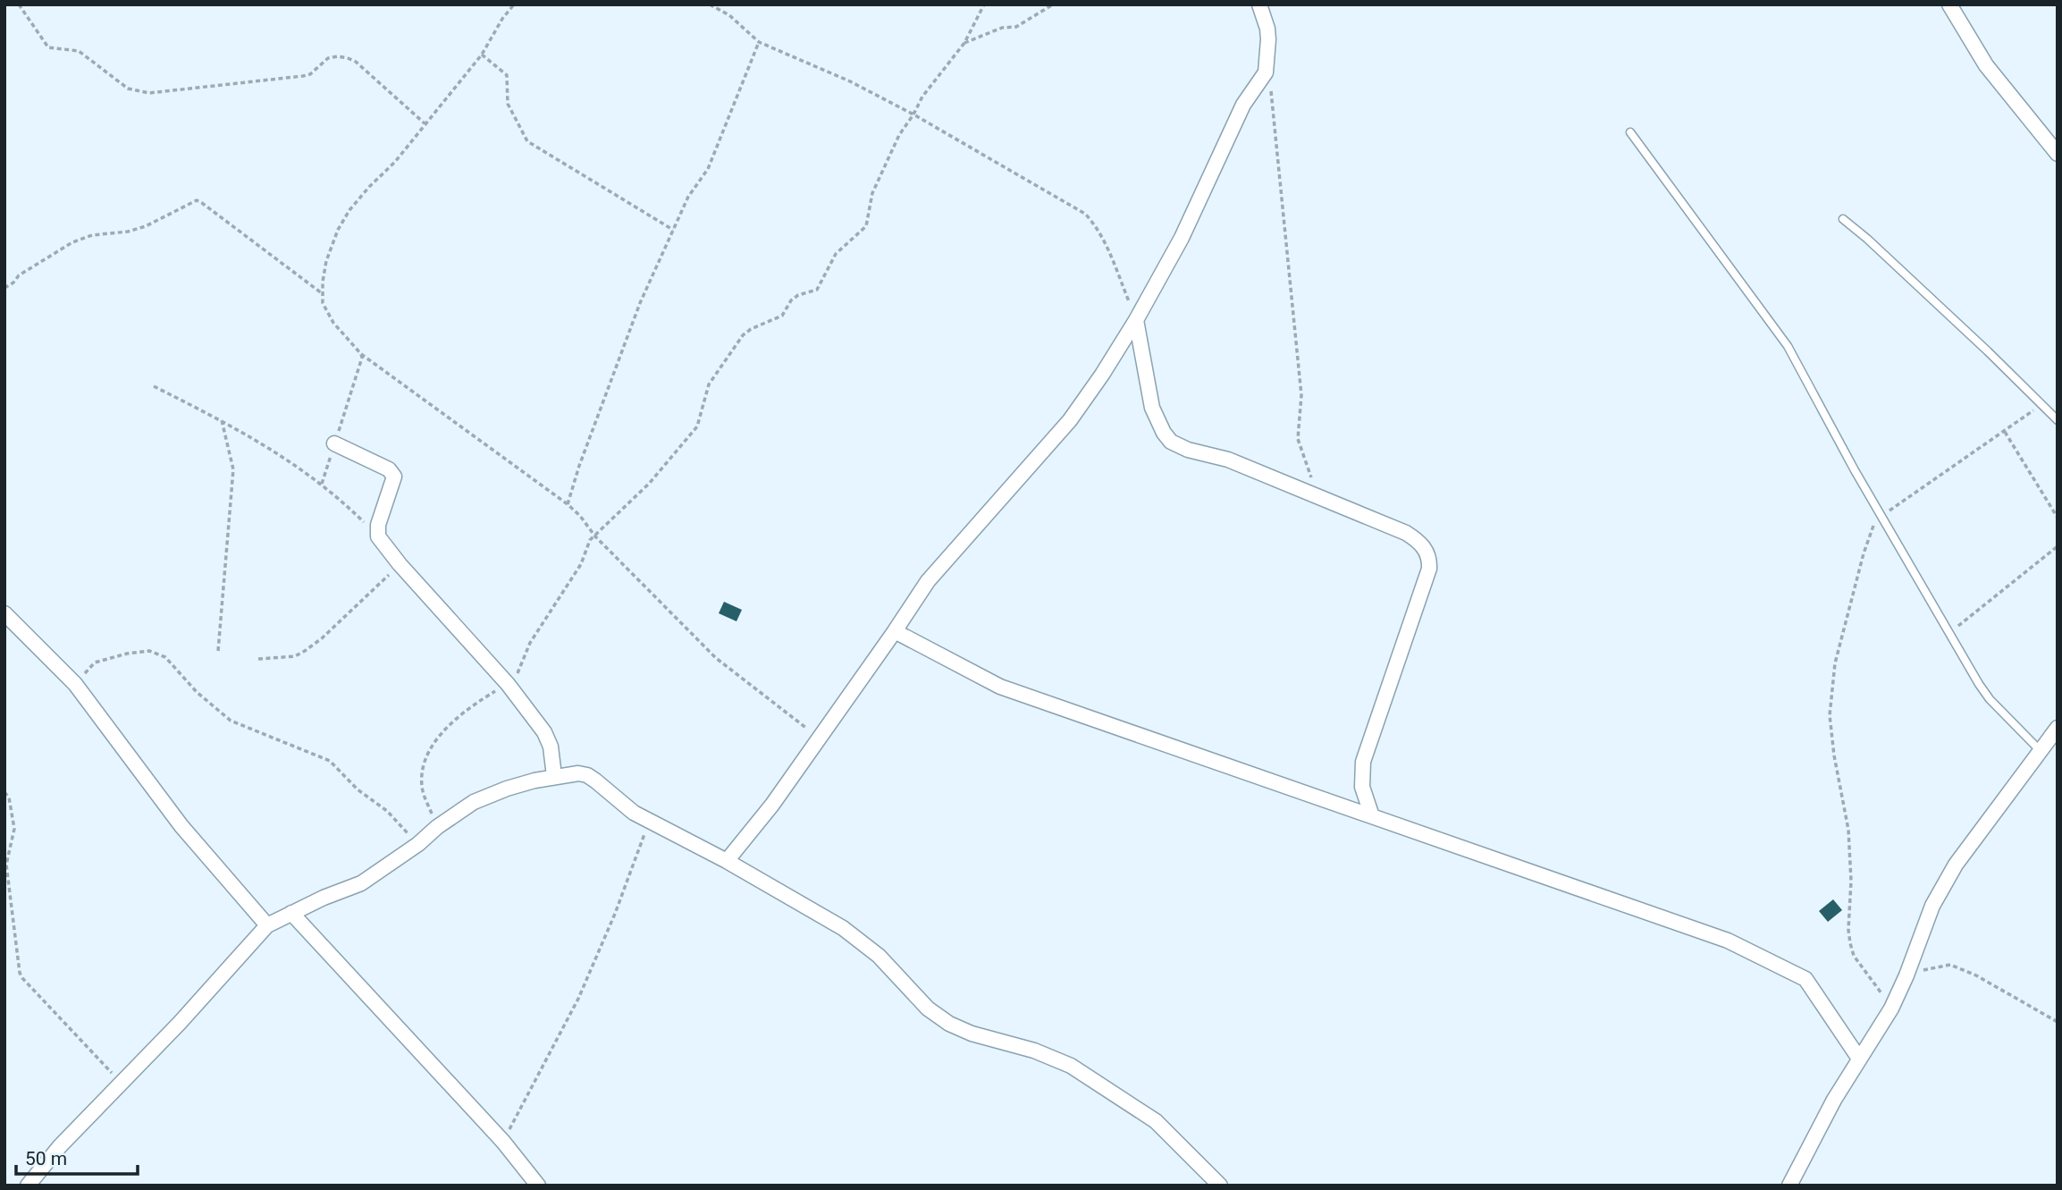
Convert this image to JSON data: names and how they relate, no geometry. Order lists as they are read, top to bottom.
{
  "scale_bar": "50 m"
}
